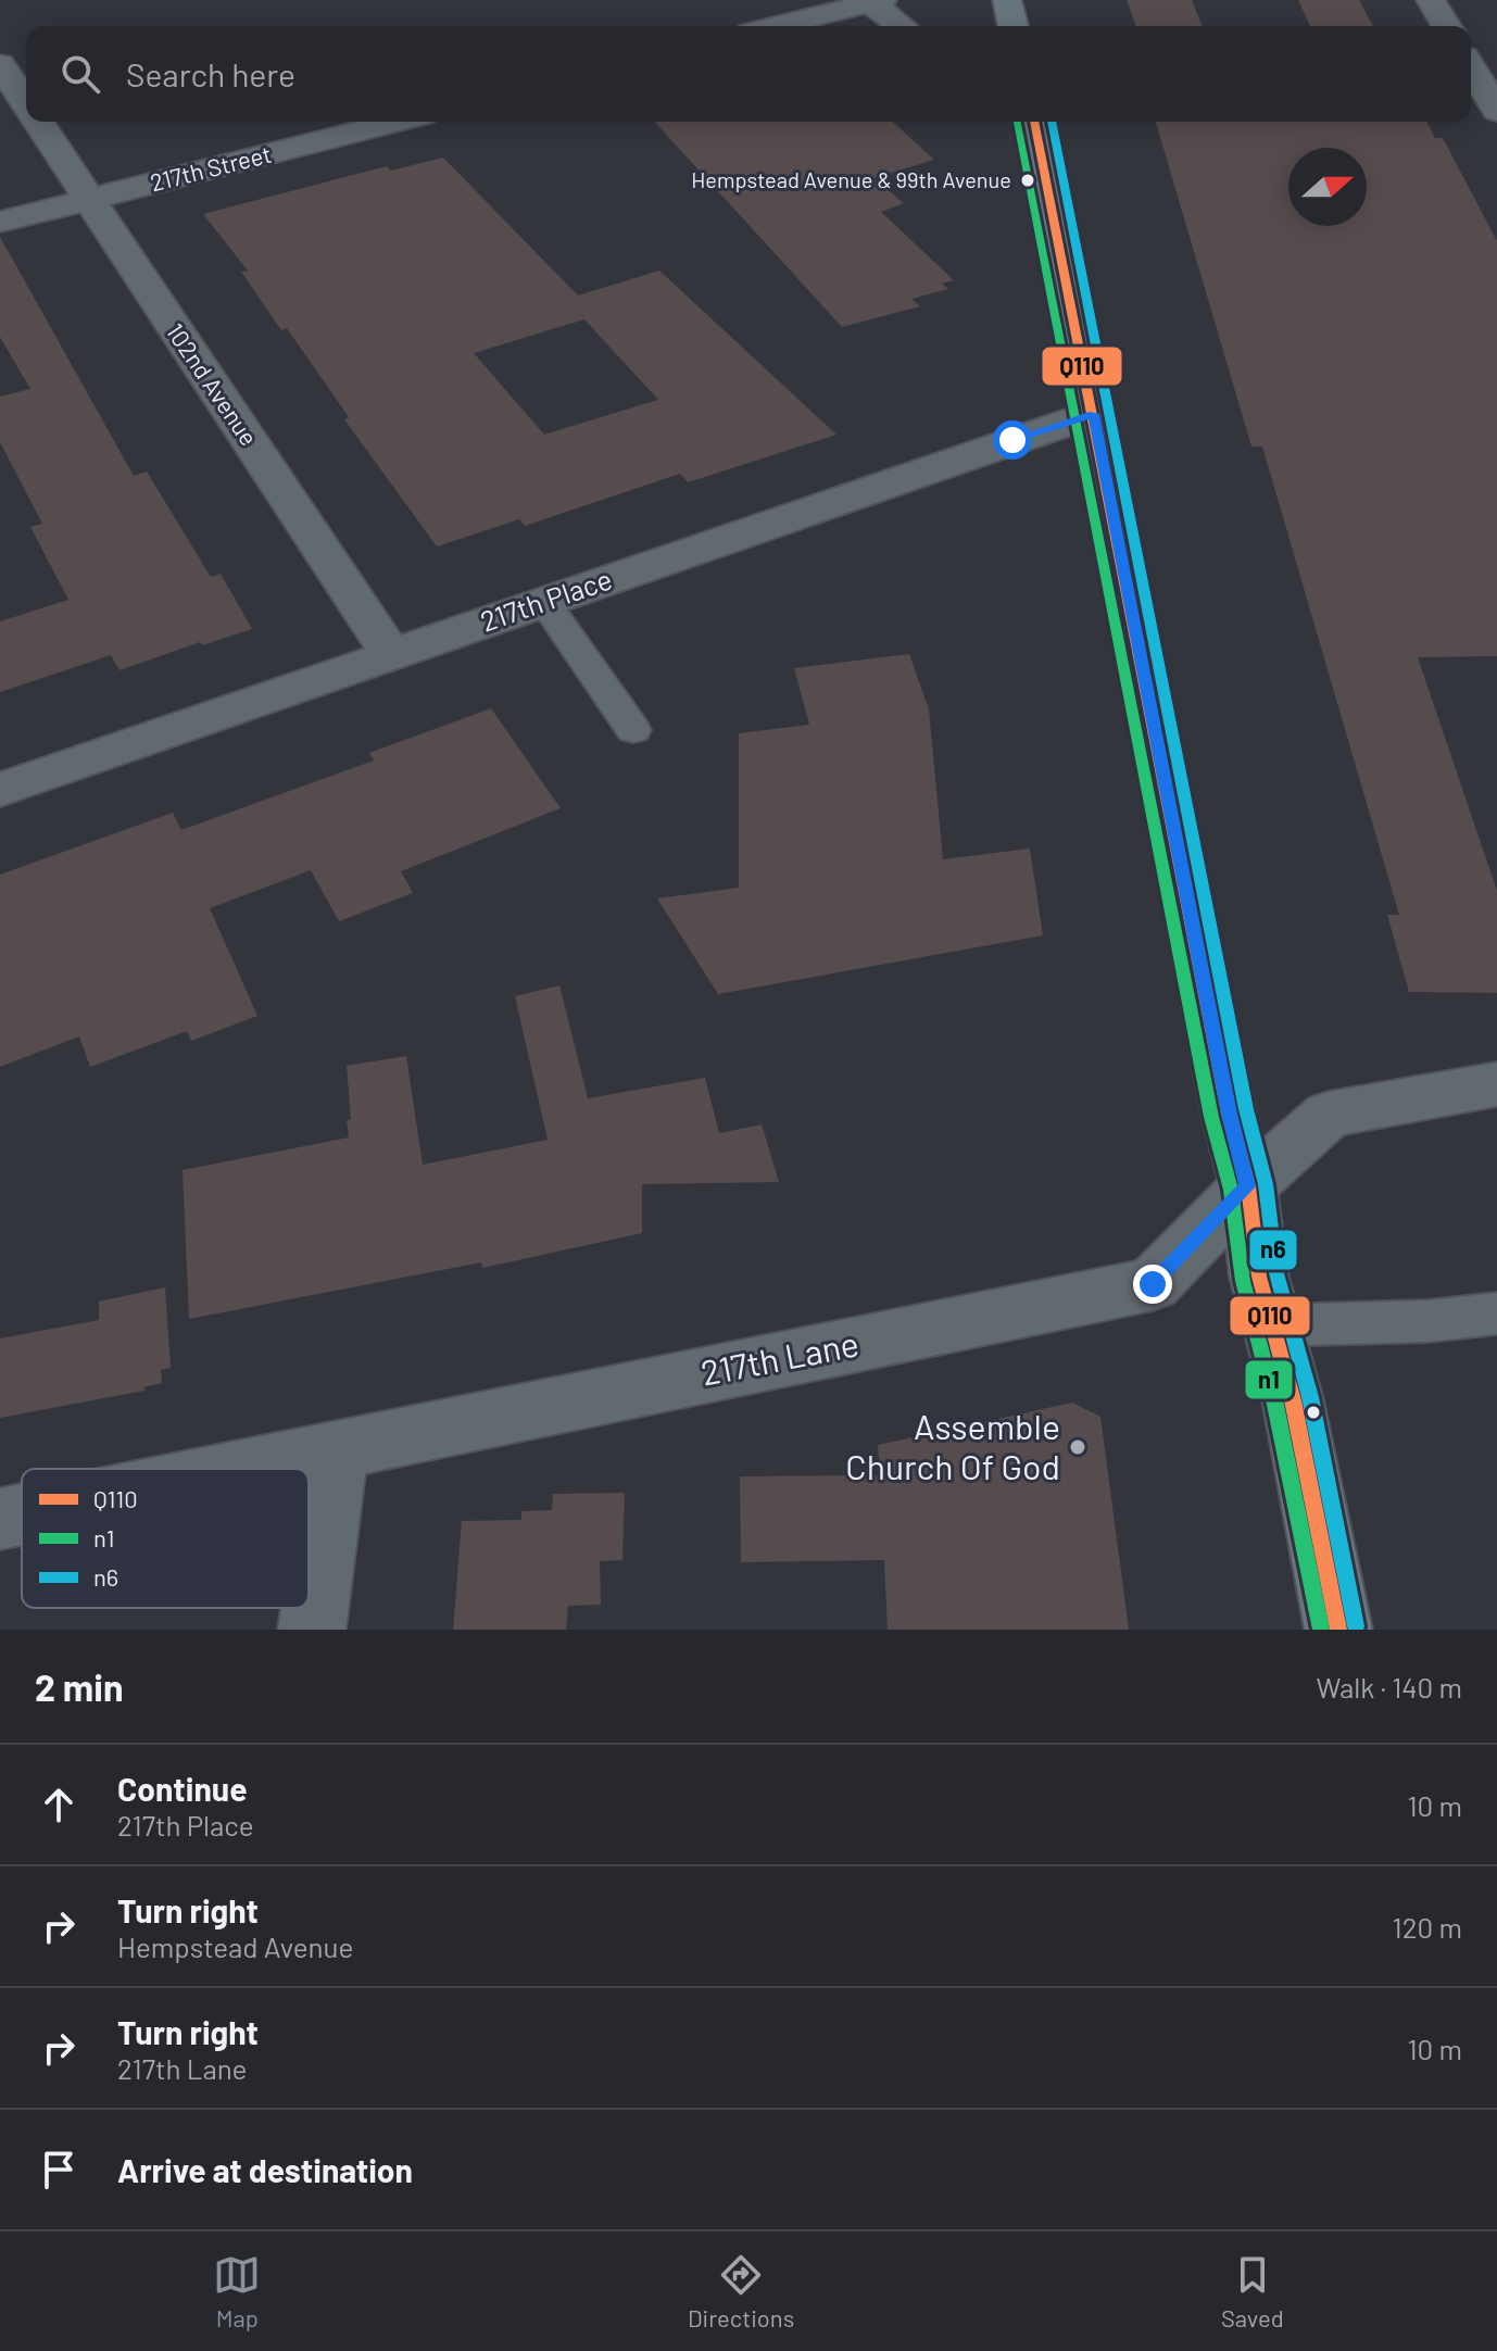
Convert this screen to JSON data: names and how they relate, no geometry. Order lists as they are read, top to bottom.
{
  "streets": {
    "street": [
      "217th Street",
      "102nd Avenue",
      "217th Place",
      "217th Lane"
    ]
  },
  "crossings": [
    ["217th Street", "102nd Avenue"],
    ["102nd Avenue", "217th Place"]
  ],
  "places": ["Hempstead Avenue & 99th Avenue", "Assemble Church Of God"],
  "lines": ["transit line Q110", "transit line n1", "transit line n6"],
  "legend": ["Q110", "n1", "n6"],
  "north": "right",
  "page": {
    "search": "Search here",
    "heading": ["2 min", "Walk · 140 m"],
    "list": [
      ["Continue", "217th Place", "10 m"],
      ["Turn right", "Hempstead Avenue", "120 m"],
      ["Turn right", "217th Lane", "10 m"],
      "Arrive at destination"
    ],
    "nav": ["Map", "Directions", "Saved"]
  }
}
